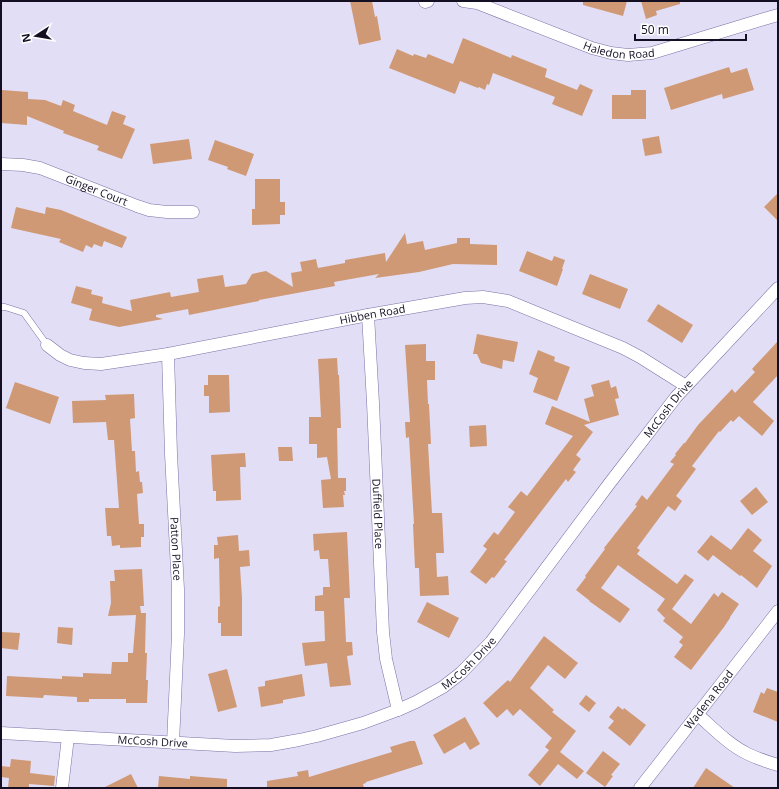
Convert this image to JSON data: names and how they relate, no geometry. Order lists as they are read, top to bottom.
{
  "streets": {
    "street": [
      "Haledon Road",
      "Ginger Court",
      "Hibben Road",
      "McCosh Drive",
      "Duffield Place",
      "Patton Place",
      "Wadena Road"
    ]
  },
  "crossings": [
    ["Hibben Road", "McCosh Drive"],
    ["Hibben Road", "Duffield Place"],
    ["Hibben Road", "Patton Place"],
    ["McCosh Drive", "Duffield Place"],
    ["McCosh Drive", "Patton Place"]
  ],
  "scale_bar": "50 m",
  "north": "left"
}
